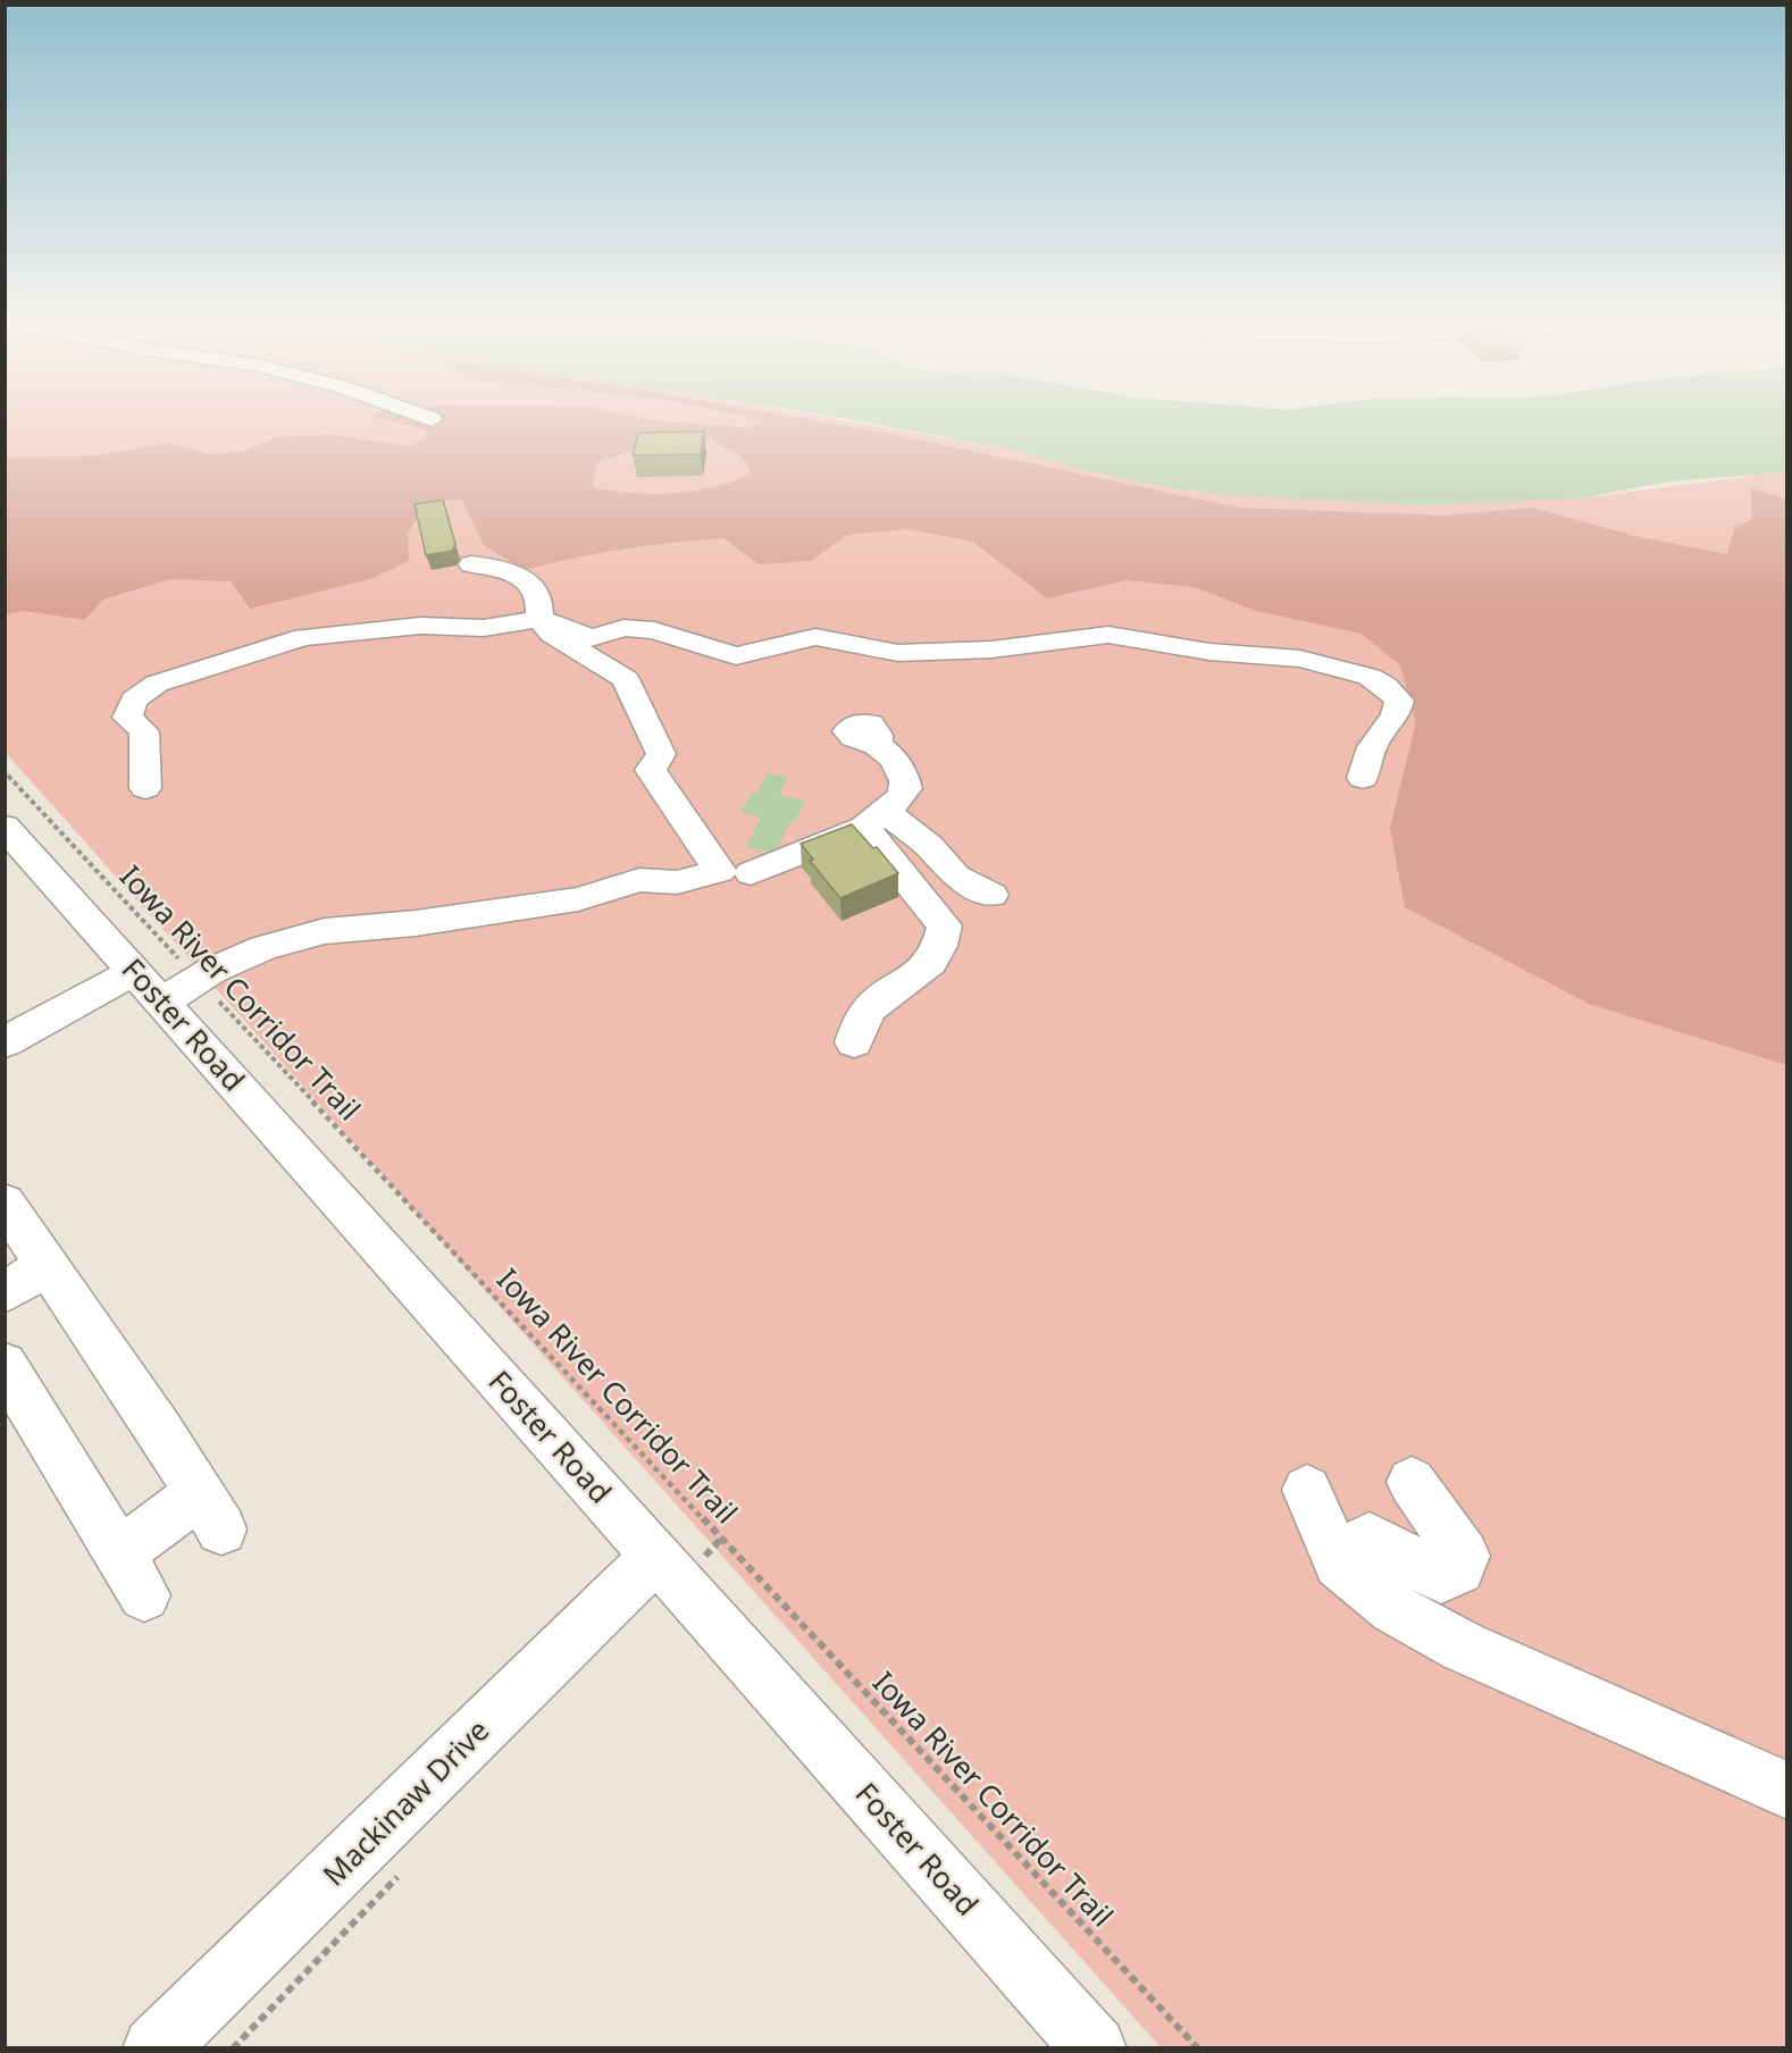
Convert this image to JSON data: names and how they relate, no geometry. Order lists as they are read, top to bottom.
{
  "streets": {
    "street": ["Foster Road", "Mackinaw Drive"],
    "path": ["Iowa River Corridor Trail"]
  },
  "crossings": [
    ["Iowa River Corridor Trail", "Foster Road"],
    ["Foster Road", "Mackinaw Drive"]
  ]
}
